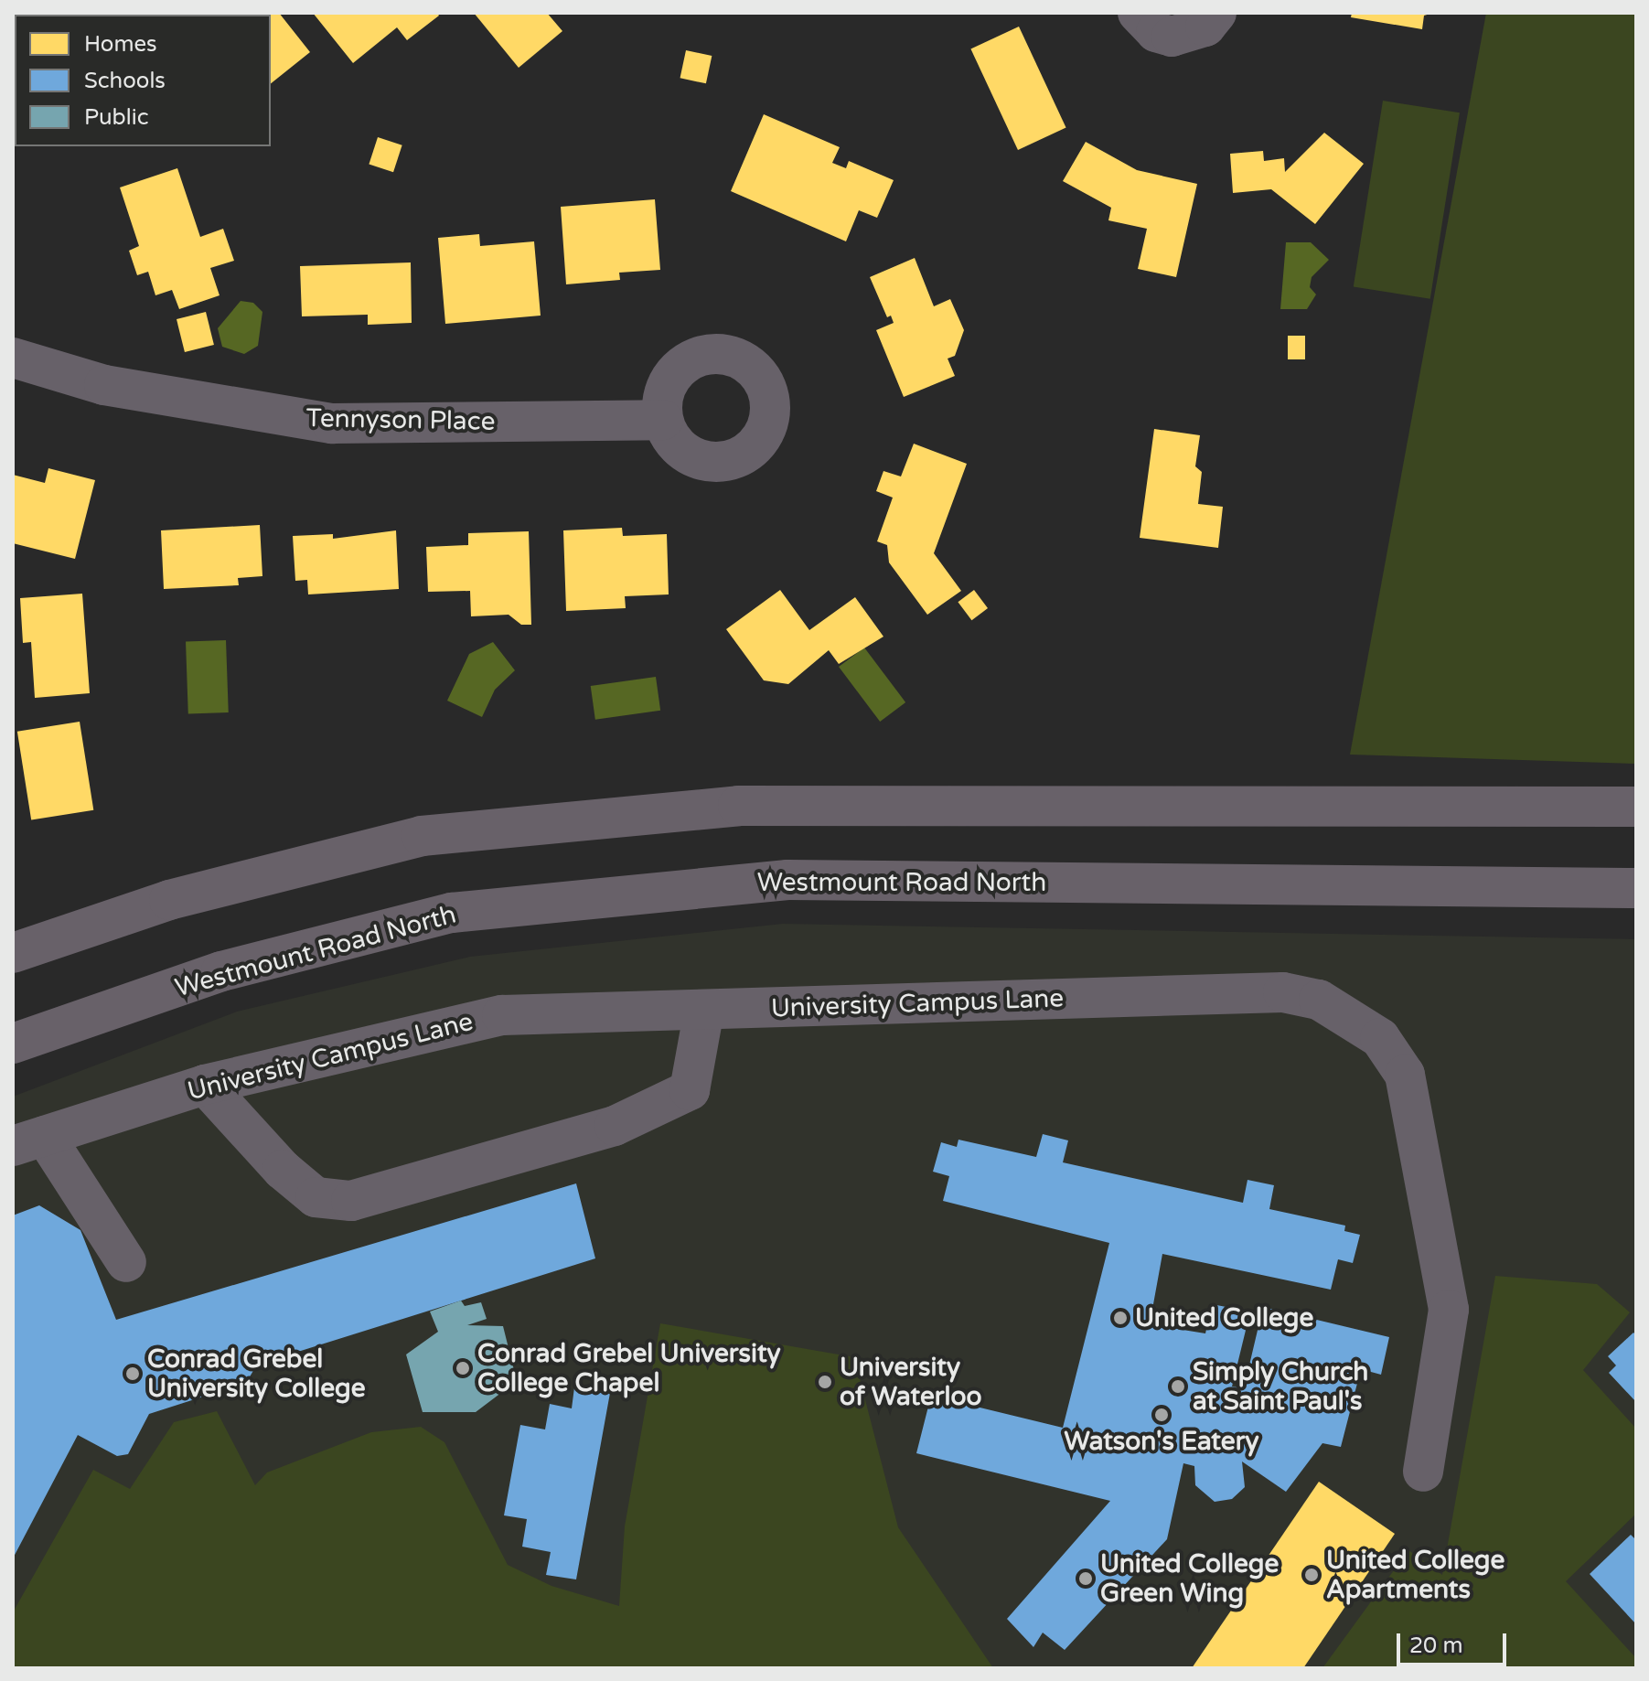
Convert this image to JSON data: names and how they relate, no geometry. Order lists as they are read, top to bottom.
{
  "streets": {
    "main road": ["Westmount Road North"],
    "street": ["Tennyson Place", "University Campus Lane"]
  },
  "places": [
    "United College",
    "Conrad Grebel University College Chapel",
    "Conrad Grebel University College",
    "University of Waterloo",
    "Simply Church at Saint Paul's",
    "Watson's Eatery",
    "United College Apartments",
    "United College Green Wing"
  ],
  "legend": ["Homes", "Schools", "Public"],
  "scale_bar": "20 m"
}
